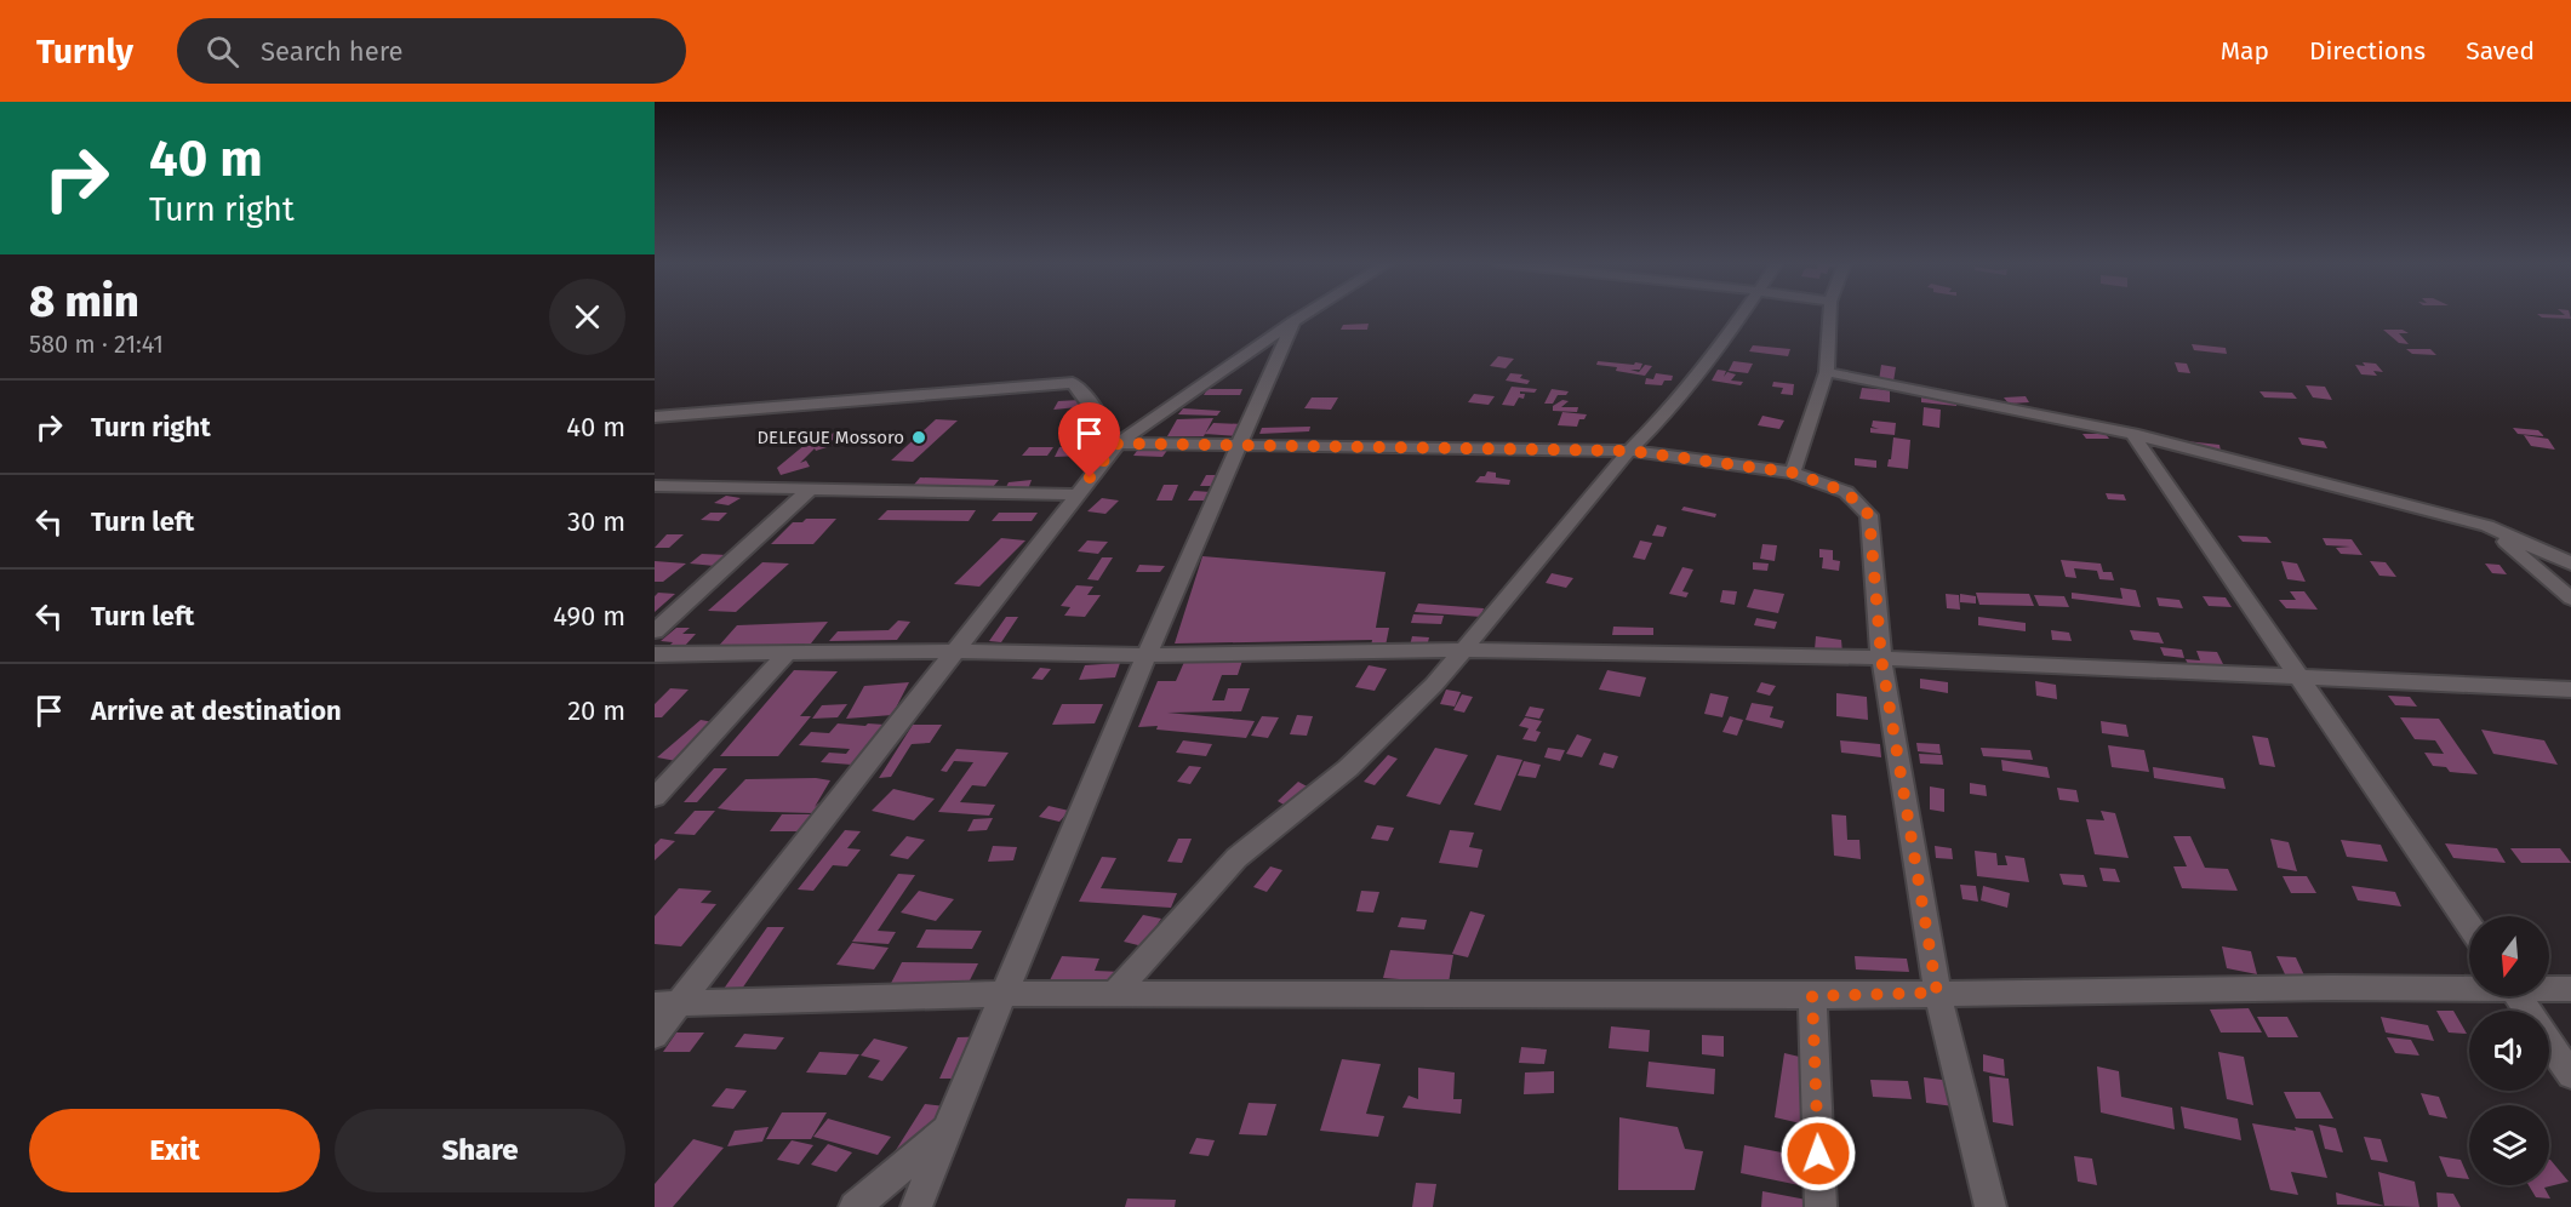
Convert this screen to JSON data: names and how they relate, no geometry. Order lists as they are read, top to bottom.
{
  "places": ["DELEGUE Mossoro"],
  "north": "bottom",
  "page": {
    "header": "Turnly",
    "search": "Search here",
    "nav": ["Map", "Directions", "Saved"],
    "turn": ["40 m", "Turn right"],
    "heading": ["8 min", "580 m · 21:41"],
    "list": [
      {
        "name": "Turn right",
        "value": "40 m"
      },
      {
        "name": "Turn left",
        "value": "30 m"
      },
      {
        "name": "Turn left",
        "value": "490 m"
      },
      {
        "name": "Arrive at destination",
        "value": "20 m"
      }
    ],
    "buttons": ["Exit", "Share"]
  }
}
